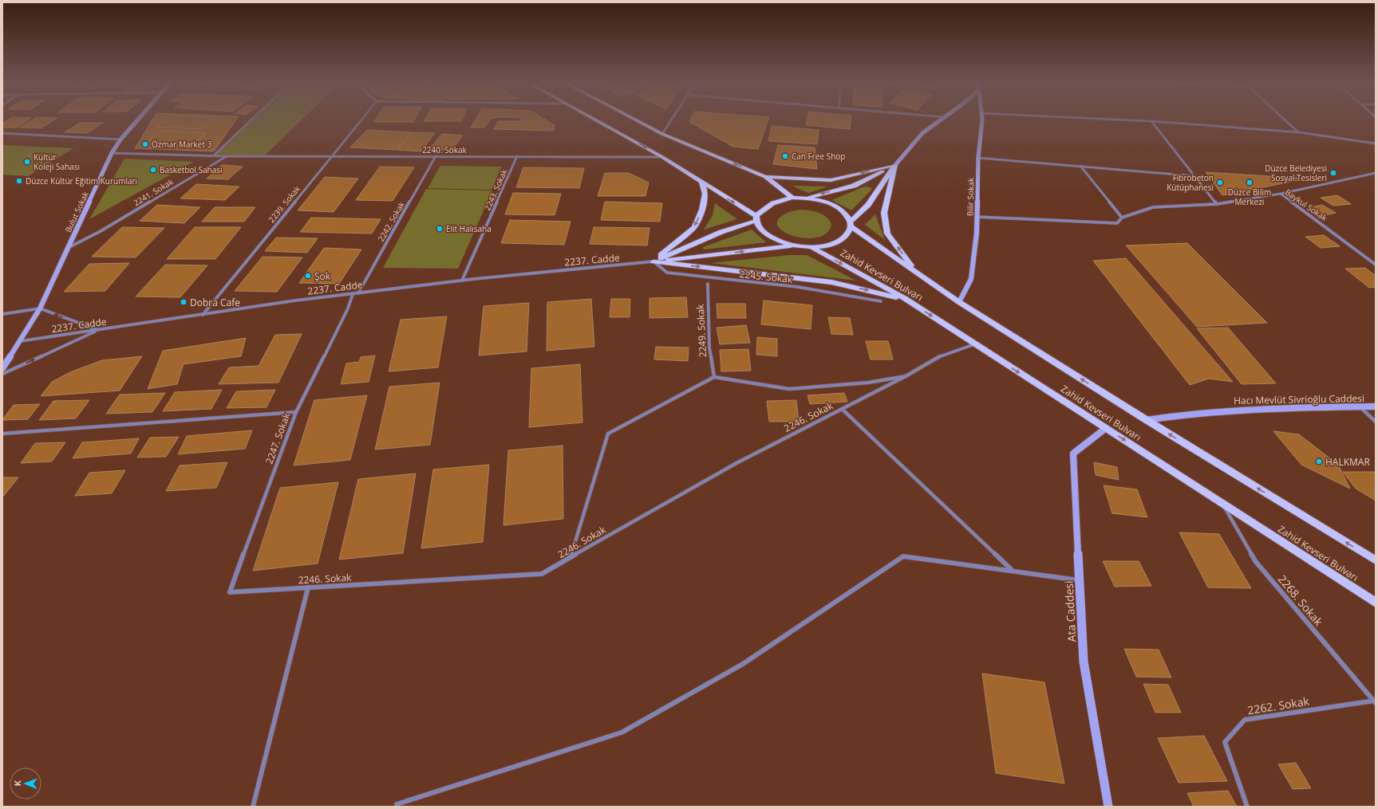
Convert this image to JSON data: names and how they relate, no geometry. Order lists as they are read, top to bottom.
{
  "streets": {
    "main road": ["Zahid Kevseri Bulvarı"],
    "street": [
      "2240. Sokak",
      "2243. Sokak",
      "2241. Sokak",
      "Bilir Sokak",
      "2239. Sokak",
      "Baykul Sokak",
      "Bulut Sokak",
      "2242. Sokak",
      "2237. Cadde",
      "2245. Sokak",
      "2249. Sokak",
      "Hacı Mevlüt Sivrioğlu Caddesi",
      "2246. Sokak",
      "2247. Sokak",
      "2268. Sokak",
      "Ata Caddesi",
      "2262. Sokak"
    ]
  },
  "crossings": [
    ["2240. Sokak", "2243. Sokak"],
    ["2240. Sokak", "2241. Sokak"],
    ["2240. Sokak", "2239. Sokak"],
    ["2240. Sokak", "2242. Sokak"],
    ["2243. Sokak", "2237. Cadde"],
    ["2241. Sokak", "Bulut Sokak"],
    ["Bilir Sokak", "Baykul Sokak"],
    ["Bilir Sokak", "Zahid Kevseri Bulvarı"],
    ["2239. Sokak", "2237. Cadde"],
    ["Bulut Sokak", "2237. Cadde"],
    ["2242. Sokak", "2237. Cadde"],
    ["2237. Cadde", "2245. Sokak"],
    ["2237. Cadde", "2247. Sokak"],
    ["Zahid Kevseri Bulvarı", "Hacı Mevlüt Sivrioğlu Caddesi"],
    ["Zahid Kevseri Bulvarı", "2246. Sokak"],
    ["Zahid Kevseri Bulvarı", "2268. Sokak"],
    ["Zahid Kevseri Bulvarı", "Ata Caddesi"],
    ["2249. Sokak", "2246. Sokak"],
    ["2246. Sokak", "2247. Sokak"],
    ["2268. Sokak", "2262. Sokak"]
  ],
  "places": [
    "Özmar Market 3",
    "Can Free Shop",
    "Kültür Koleji Sahası",
    "Basketbol Sahası",
    "Düzce Belediyesi Sosyal Tesisleri",
    "Düzce Kültür Eğitim Kurumları",
    "Fibrobeton Kütüphanesi",
    "Düzce Bilim Merkezi",
    "Elit Halısaha",
    "Şok",
    "Dobra Cafe",
    "HALKMAR"
  ],
  "north": "left"
}
